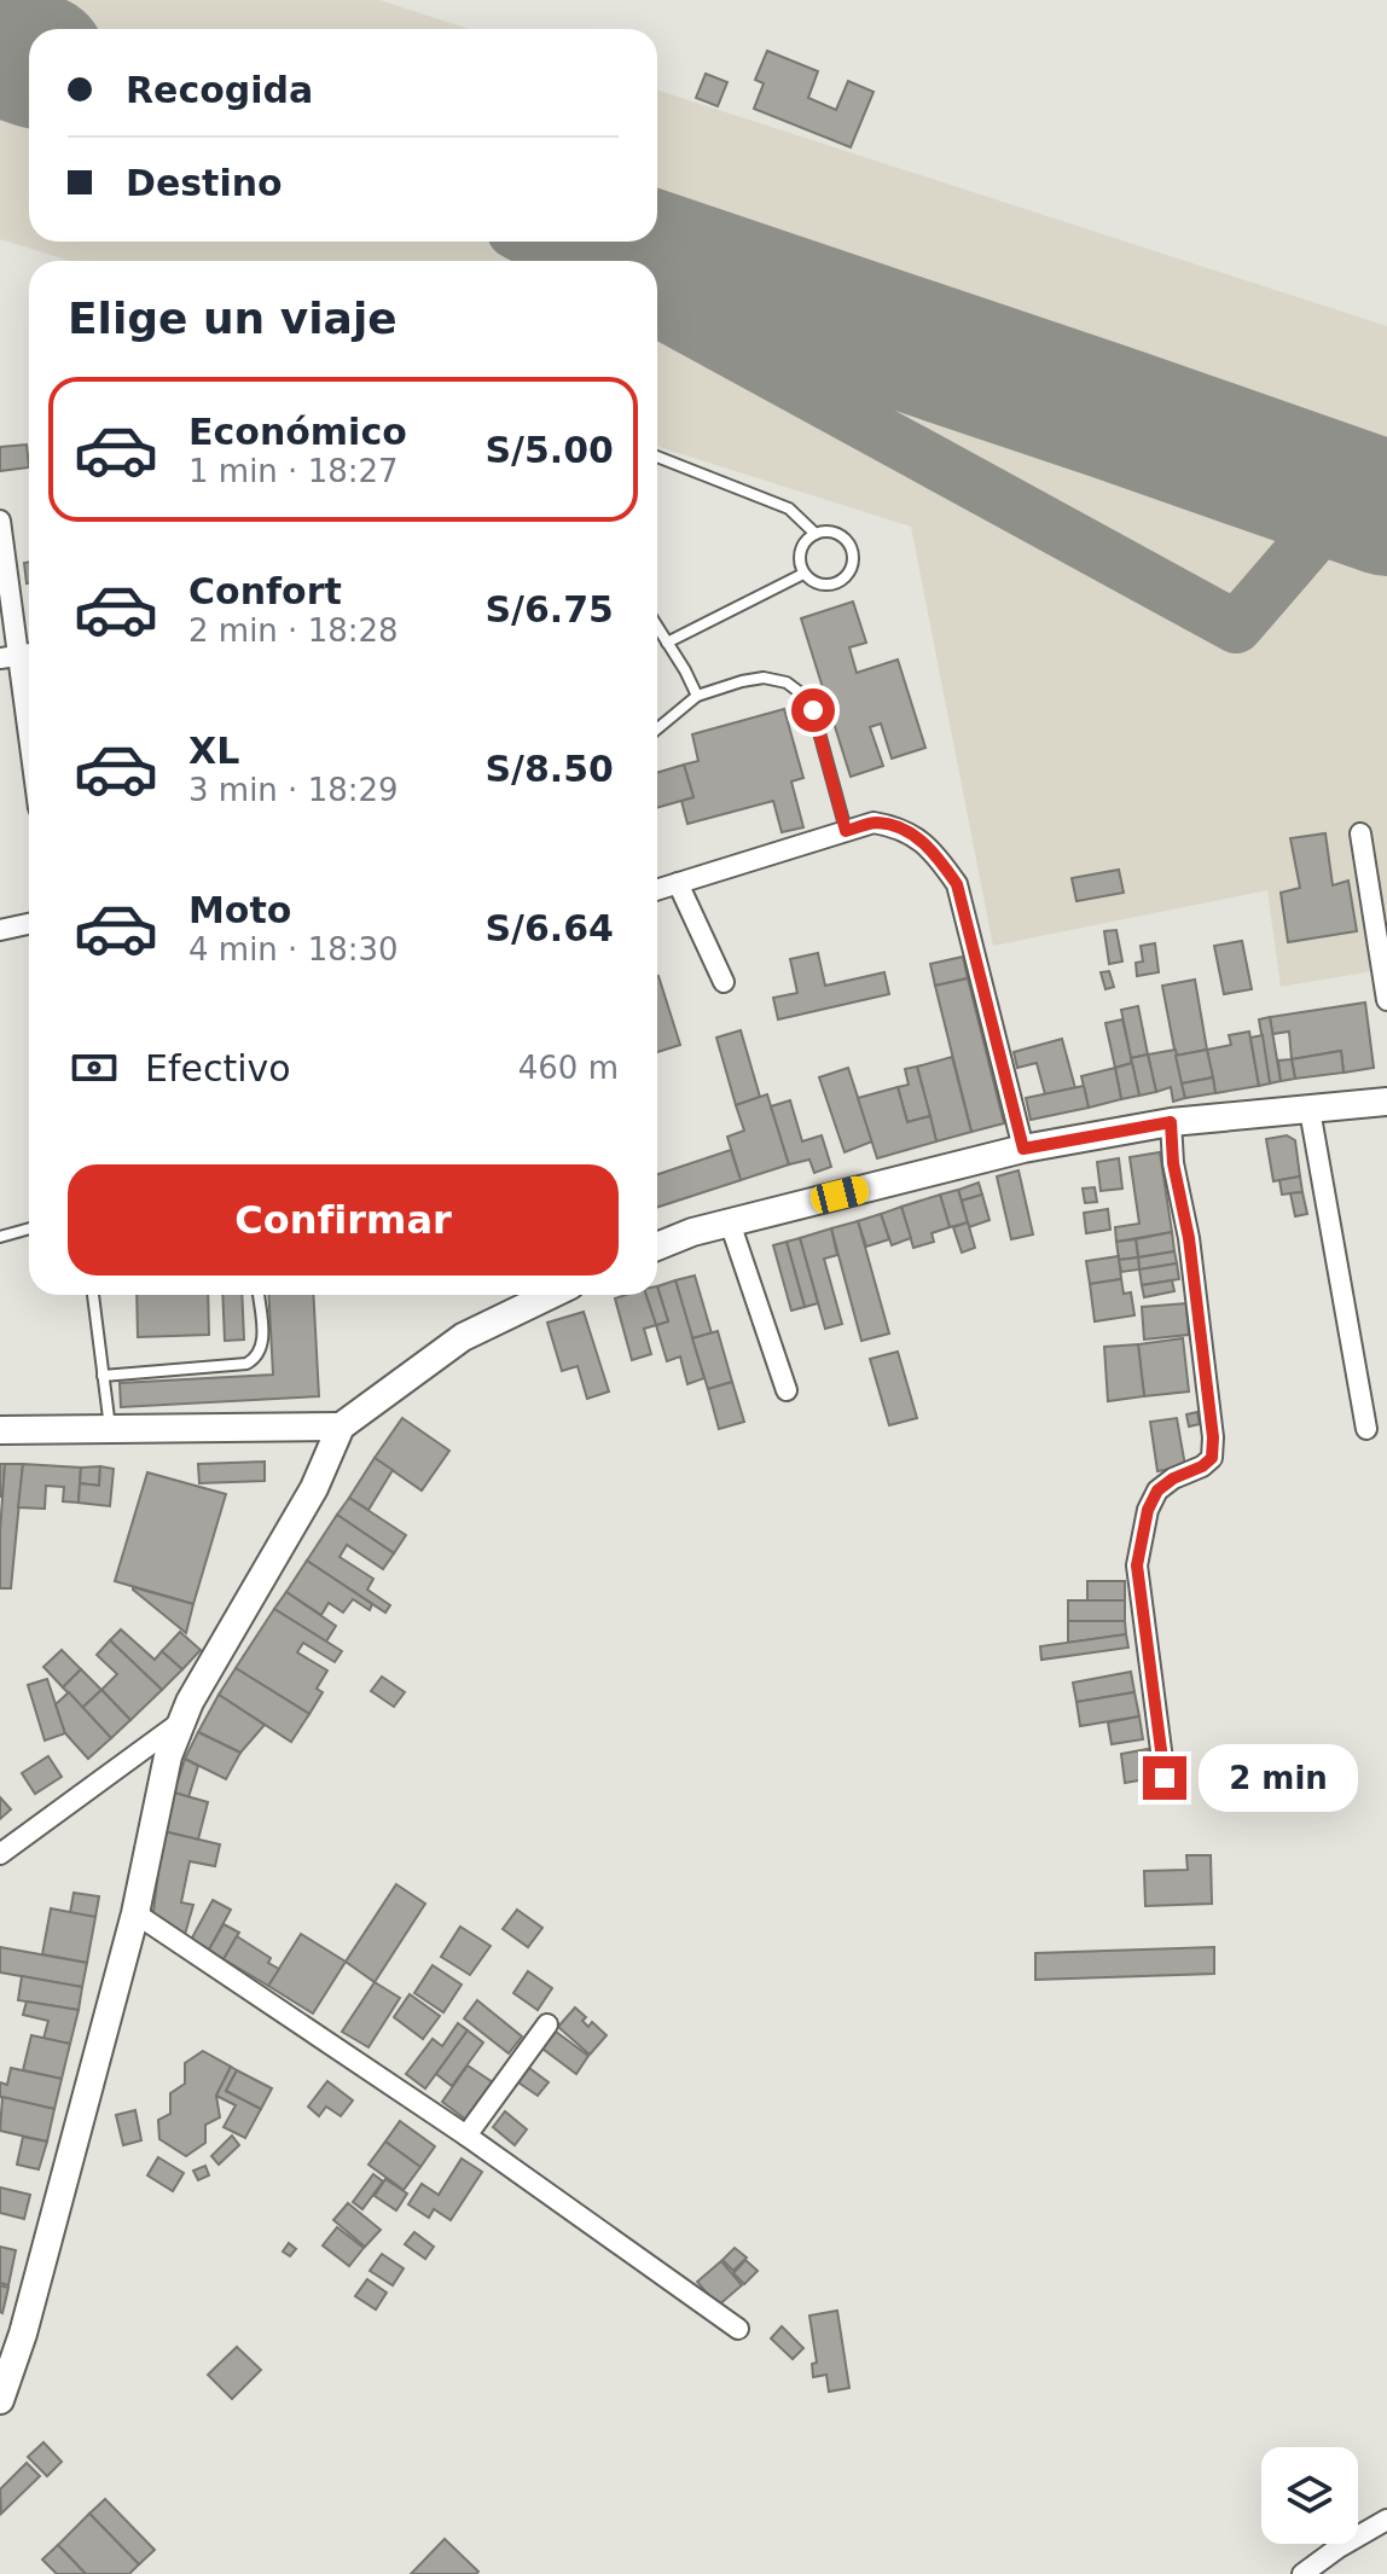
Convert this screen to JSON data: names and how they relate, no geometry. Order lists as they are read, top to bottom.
{
  "page": {
    "banner": ["Recogida", "Destino"],
    "heading": "Elige un viaje",
    "list": [
      {
        "name": "Económico",
        "note": "1 min · 18:27",
        "value": "S/5.00"
      },
      {
        "name": "Confort",
        "note": "2 min · 18:28",
        "value": "S/6.75"
      },
      {
        "name": "XL",
        "note": "3 min · 18:29",
        "value": "S/8.50"
      },
      {
        "name": "Moto",
        "note": "4 min · 18:30",
        "value": "S/6.64"
      }
    ],
    "pay": ["Efectivo", "460 m"],
    "buttons": "Confirmar",
    "bubble": "2 min"
  }
}
